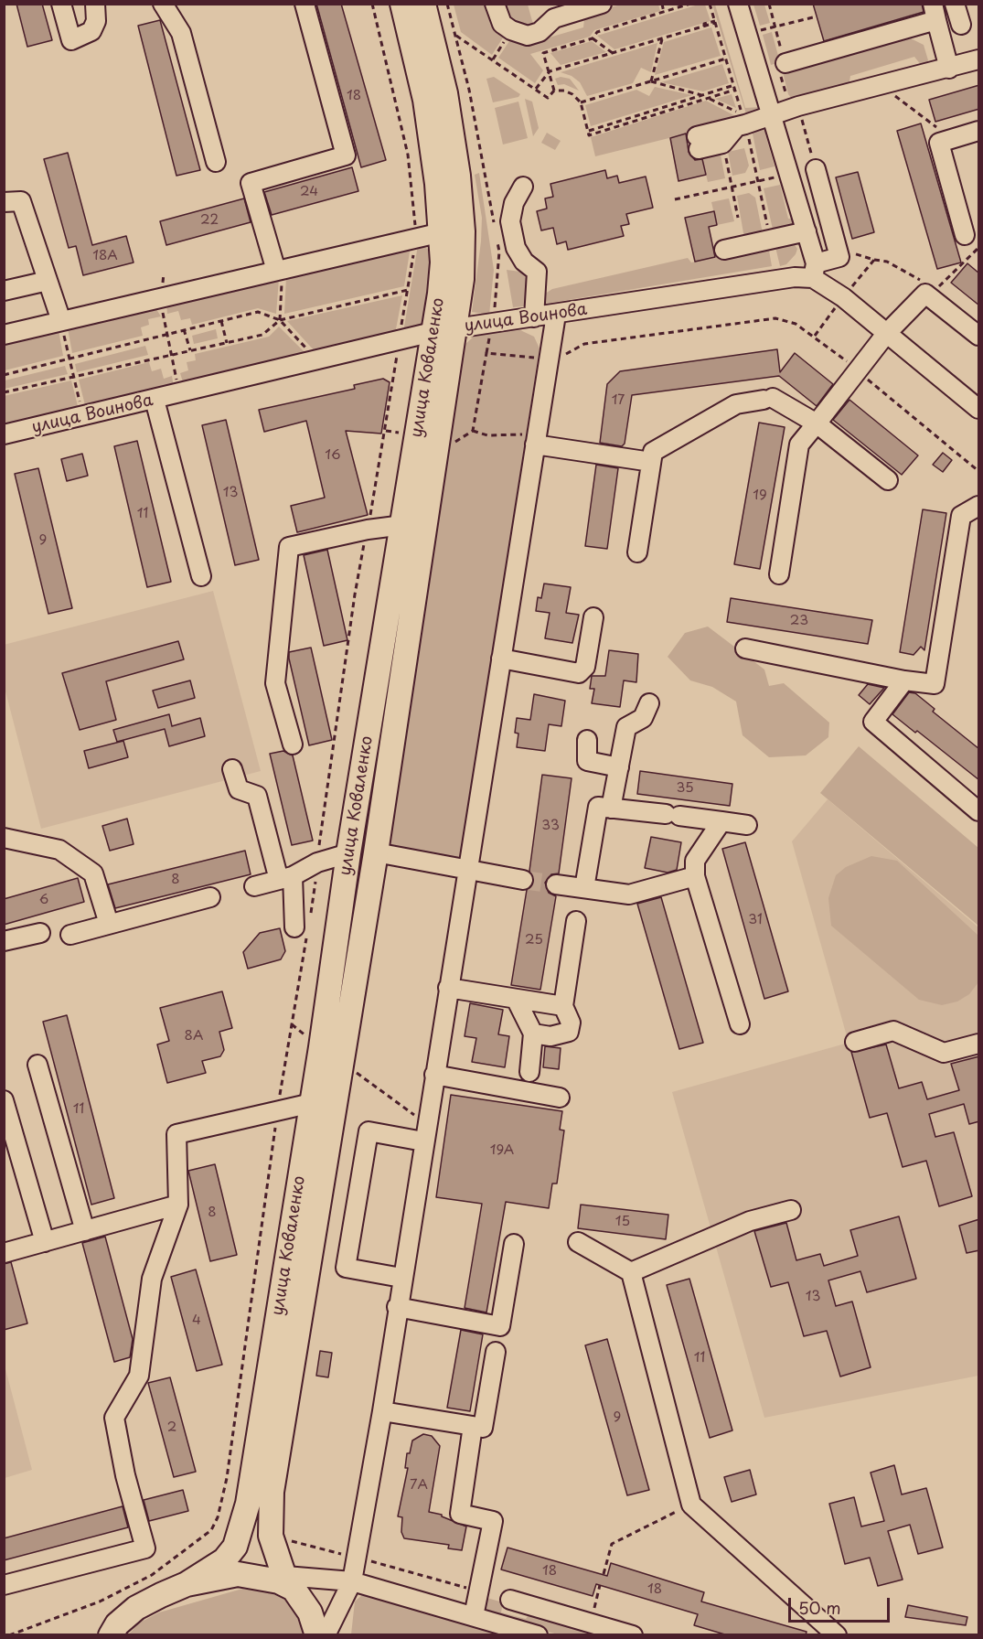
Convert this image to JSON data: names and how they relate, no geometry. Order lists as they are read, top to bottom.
{
  "streets": {
    "main road": ["улица Воинова", "улица Коваленко"]
  },
  "crossings": [
    ["улица Воинова", "улица Коваленко"]
  ],
  "house_numbers": [
    "18",
    "24",
    "22",
    "18А",
    "17",
    "16",
    "13",
    "19",
    "11",
    "9",
    "23",
    "35",
    "33",
    "8",
    "6",
    "31",
    "25",
    "8А",
    "11",
    "19А",
    "8",
    "15",
    "13",
    "4",
    "11",
    "9",
    "2",
    "7А",
    "18",
    "18"
  ],
  "scale_bar": "50 m"
}
